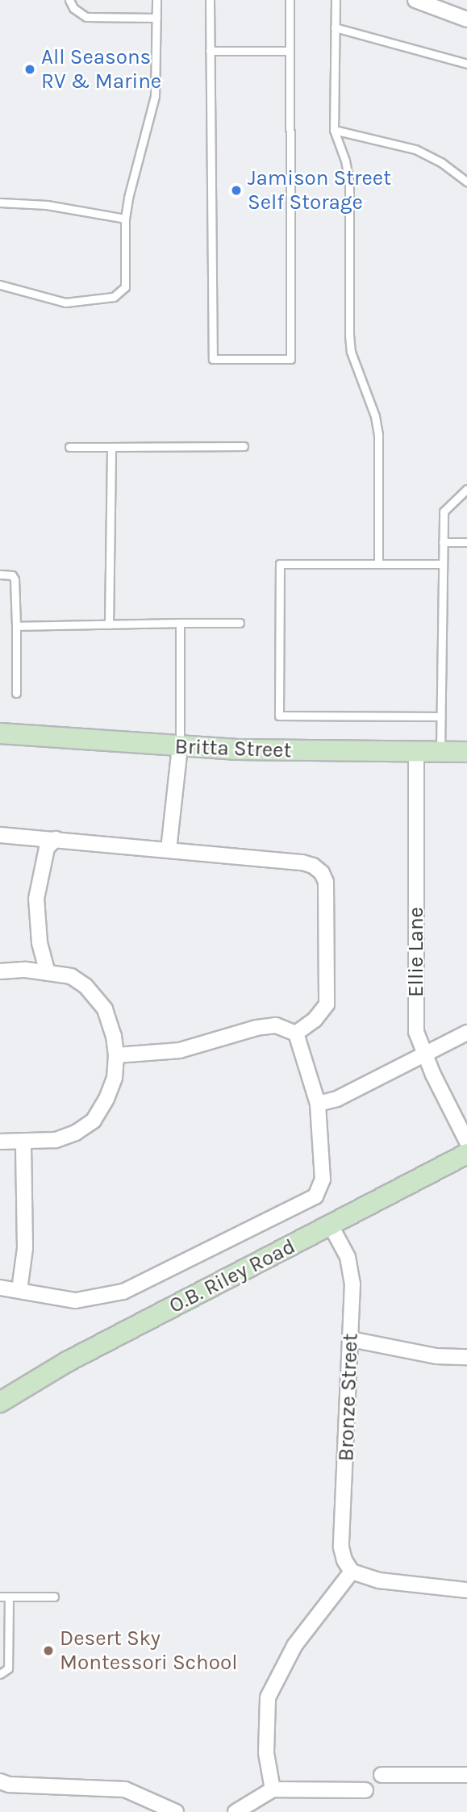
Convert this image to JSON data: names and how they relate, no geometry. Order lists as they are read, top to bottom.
{
  "streets": {
    "street": [
      "Britta Street",
      "Ellie Lane",
      "O.B. Riley Road",
      "Bronze Street"
    ]
  },
  "crossings": [
    ["Britta Street", "Ellie Lane"],
    ["O.B. Riley Road", "Bronze Street"]
  ],
  "places": ["All Seasons RV & Marine", "Jamison Street Self Storage", "Desert Sky Montessori School"]
}
